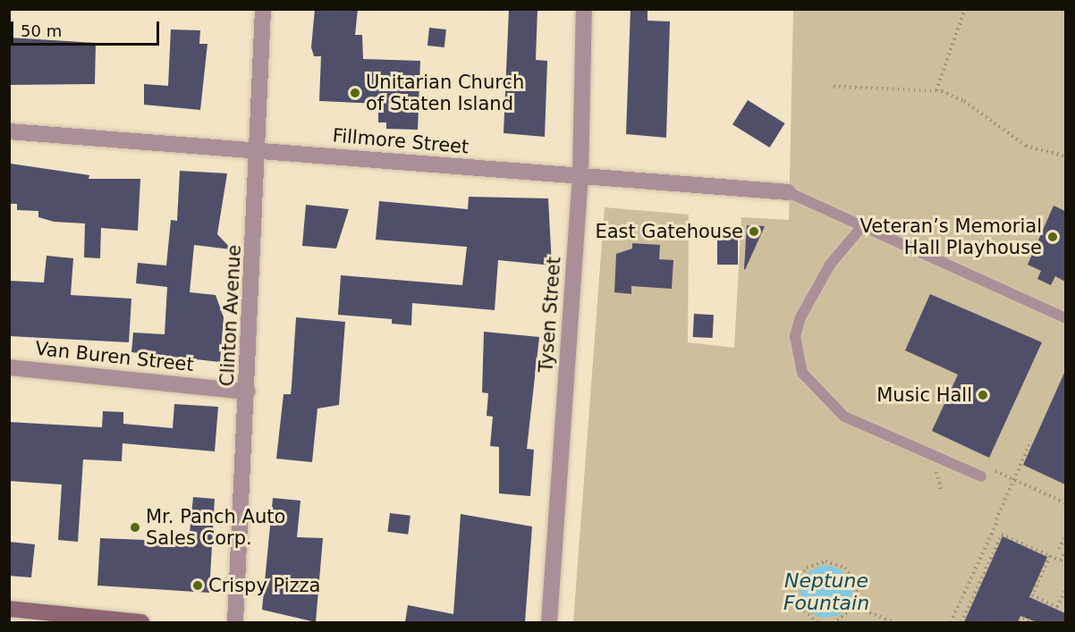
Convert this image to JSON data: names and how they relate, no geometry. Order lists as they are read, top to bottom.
{
  "streets": {
    "street": [
      "Fillmore Street",
      "Tysen Street",
      "Clinton Avenue",
      "Van Buren Street"
    ]
  },
  "crossings": [
    ["Fillmore Street", "Tysen Street"],
    ["Fillmore Street", "Clinton Avenue"],
    ["Clinton Avenue", "Van Buren Street"]
  ],
  "water": ["Neptune Fountain"],
  "places": [
    "Unitarian Church of Staten Island",
    "East Gatehouse",
    "Veteran’s Memorial Hall Playhouse",
    "Music Hall",
    "Mr. Panch Auto Sales Corp.",
    "Crispy Pizza"
  ],
  "scale_bar": "50 m"
}
